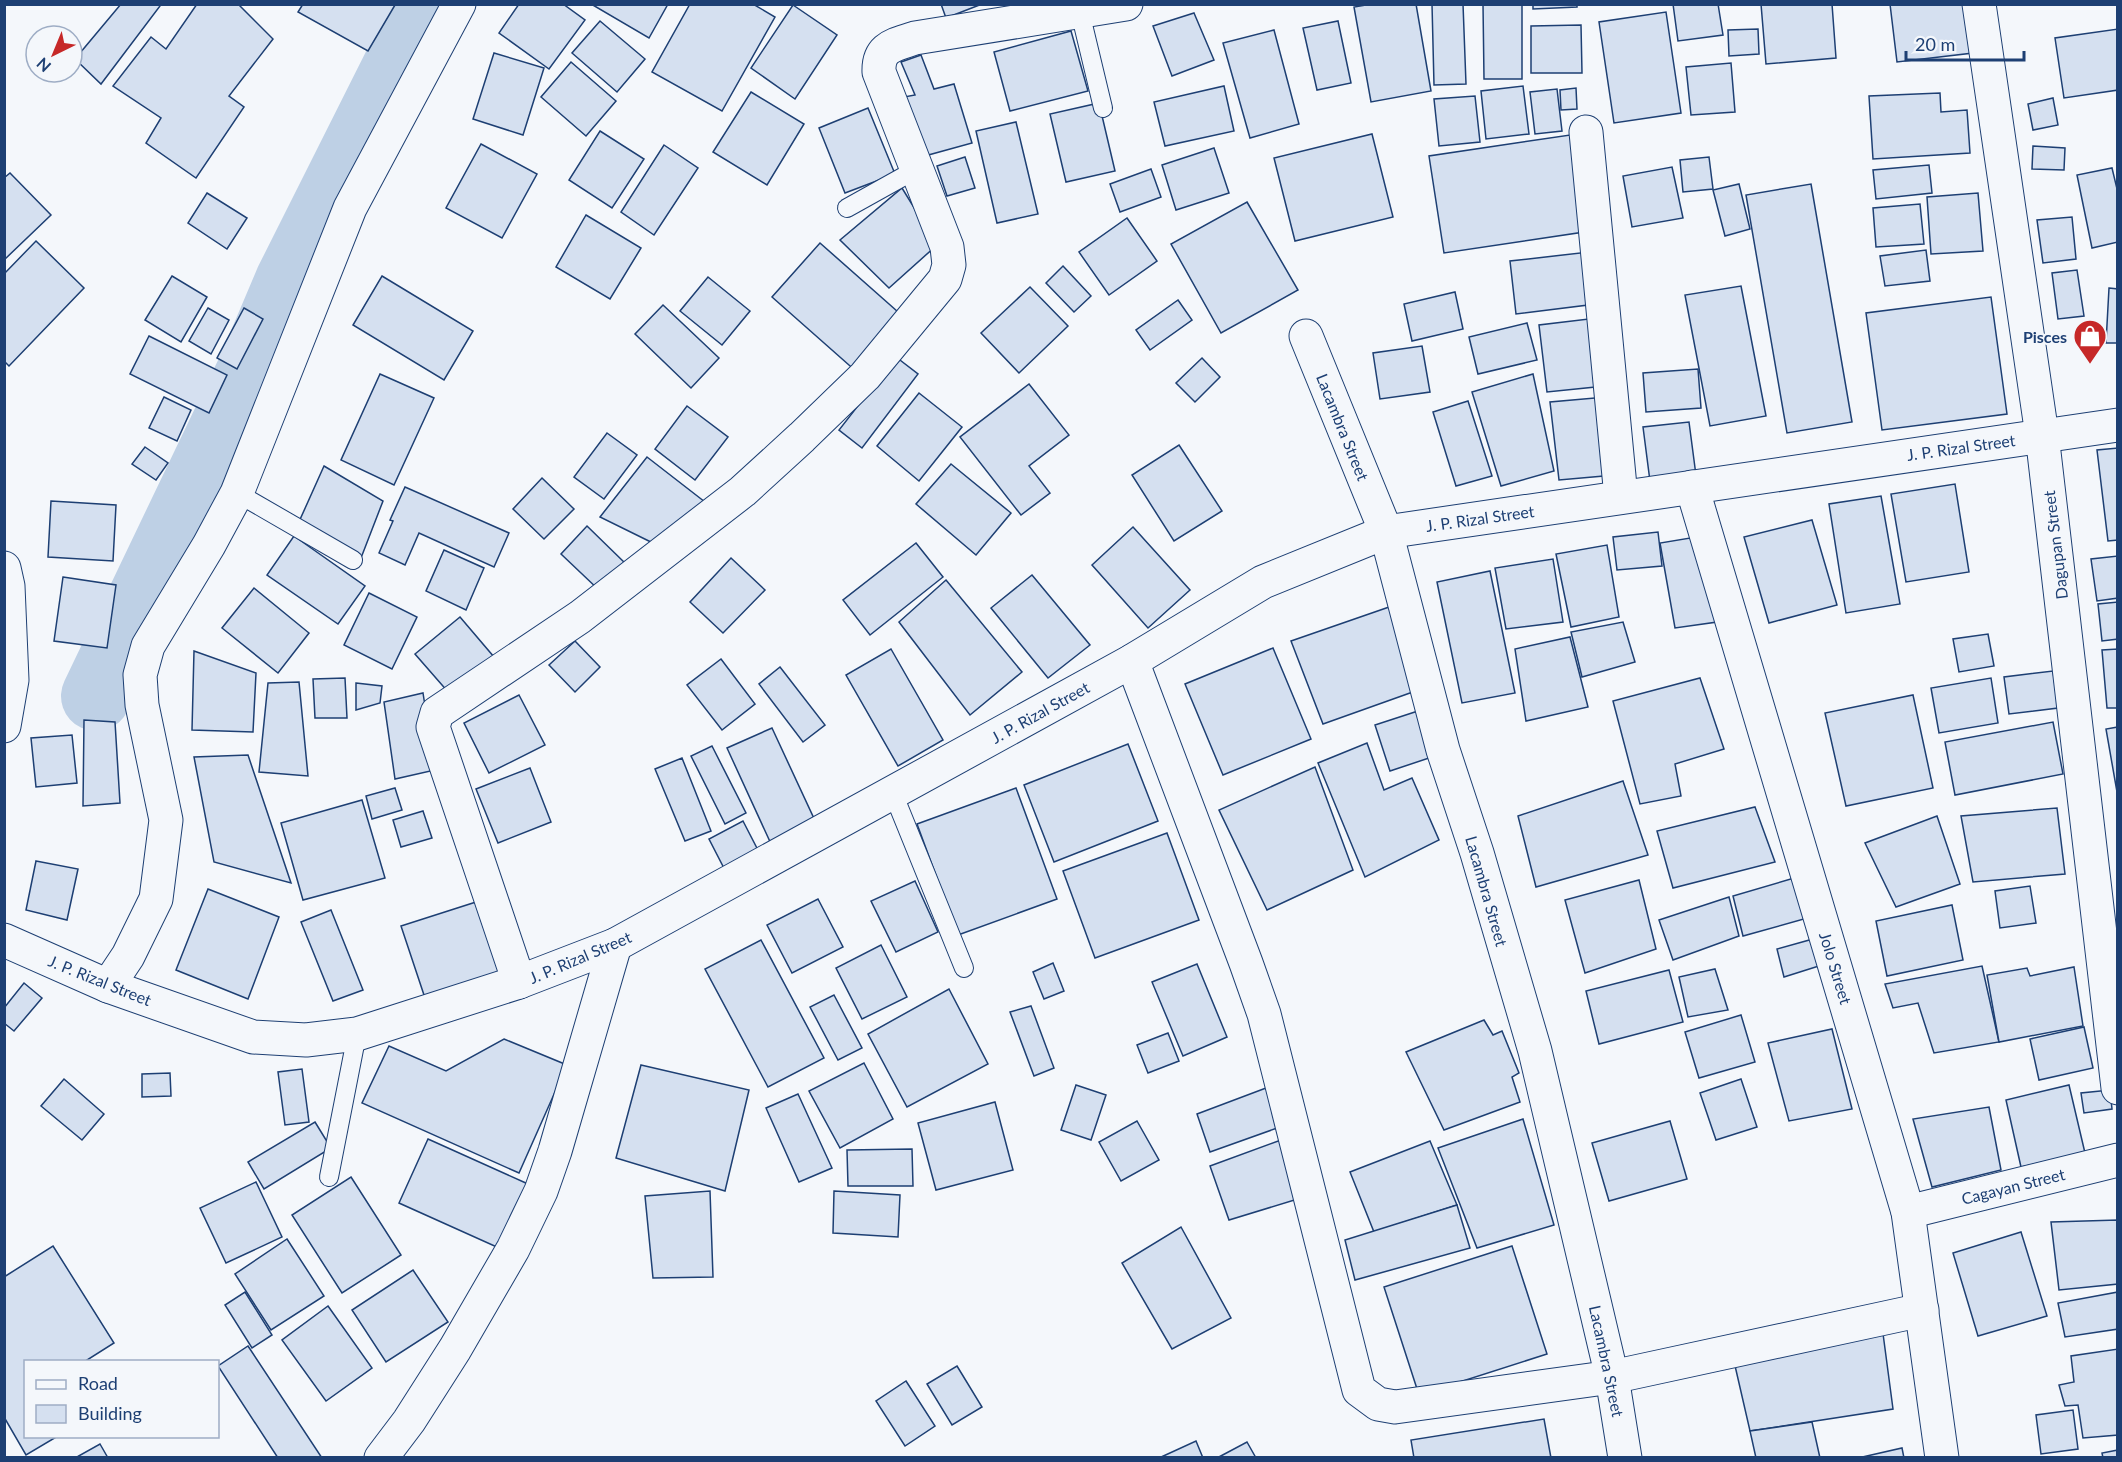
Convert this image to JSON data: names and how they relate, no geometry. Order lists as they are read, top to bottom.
{
  "streets": {
    "street": [
      "Lacambra Street",
      "J. P. Rizal Street",
      "Dagupan Street",
      "Jolo Street",
      "Cagayan Street"
    ]
  },
  "crossings": [
    ["Lacambra Street", "J. P. Rizal Street"],
    ["J. P. Rizal Street", "Dagupan Street"],
    ["J. P. Rizal Street", "Jolo Street"],
    ["Jolo Street", "Cagayan Street"]
  ],
  "places": {
    "shop": ["Pisces"]
  },
  "legend": ["Road", "Building"],
  "scale_bar": "20 m",
  "north": "bottom left"
}
